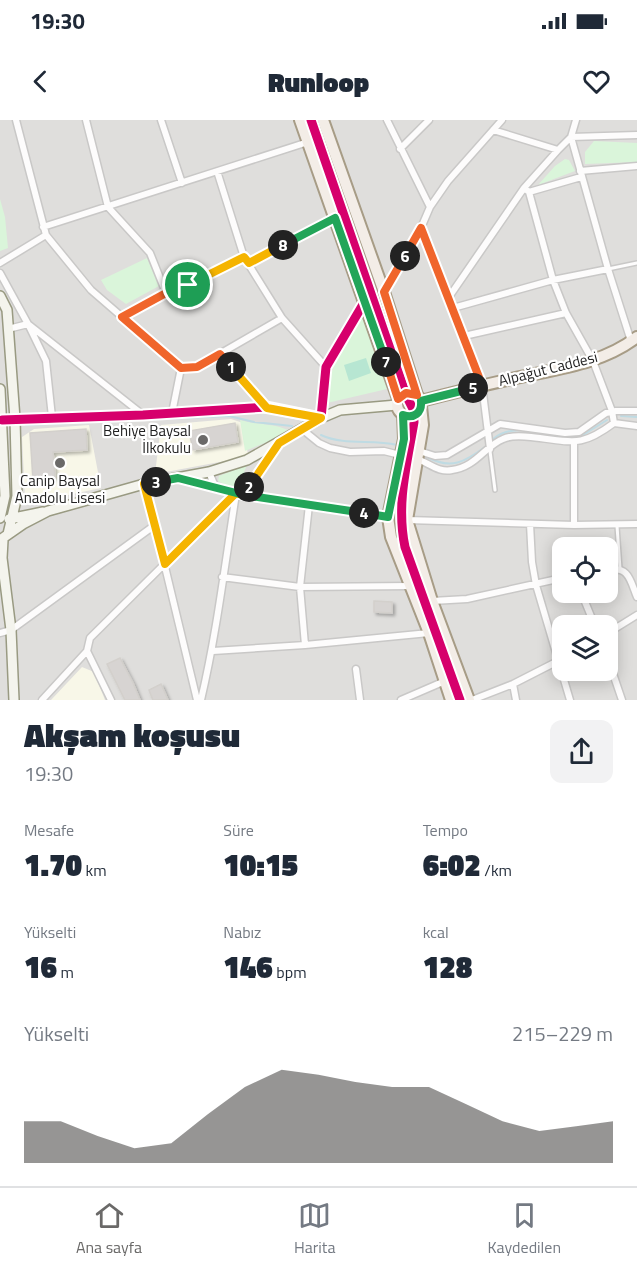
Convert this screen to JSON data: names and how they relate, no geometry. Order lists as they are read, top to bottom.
{
  "streets": {
    "main road": ["Alpağut Caddesi"]
  },
  "places": ["Behiye Baysal İlkokulu", "Canip Baysal Anadolu Lisesi"],
  "page": {
    "status": "19:30",
    "header": "Runloop",
    "pins": [
      "8",
      "6",
      "7",
      "1",
      "5",
      "3",
      "2",
      "4"
    ],
    "heading": ["Akşam koşusu", "19:30"],
    "stats": [
      ["Mesafe", "1.70 km"],
      ["Süre", "10:15"],
      ["Tempo", "6:02 /km"],
      ["Yükselti", "16 m"],
      ["Nabız", "146 bpm"],
      ["kcal", "128"]
    ],
    "chart": ["Yükselti", "215–229 m"],
    "tabs": ["Ana sayfa", "Harita", "Kaydedilen"]
  }
}
